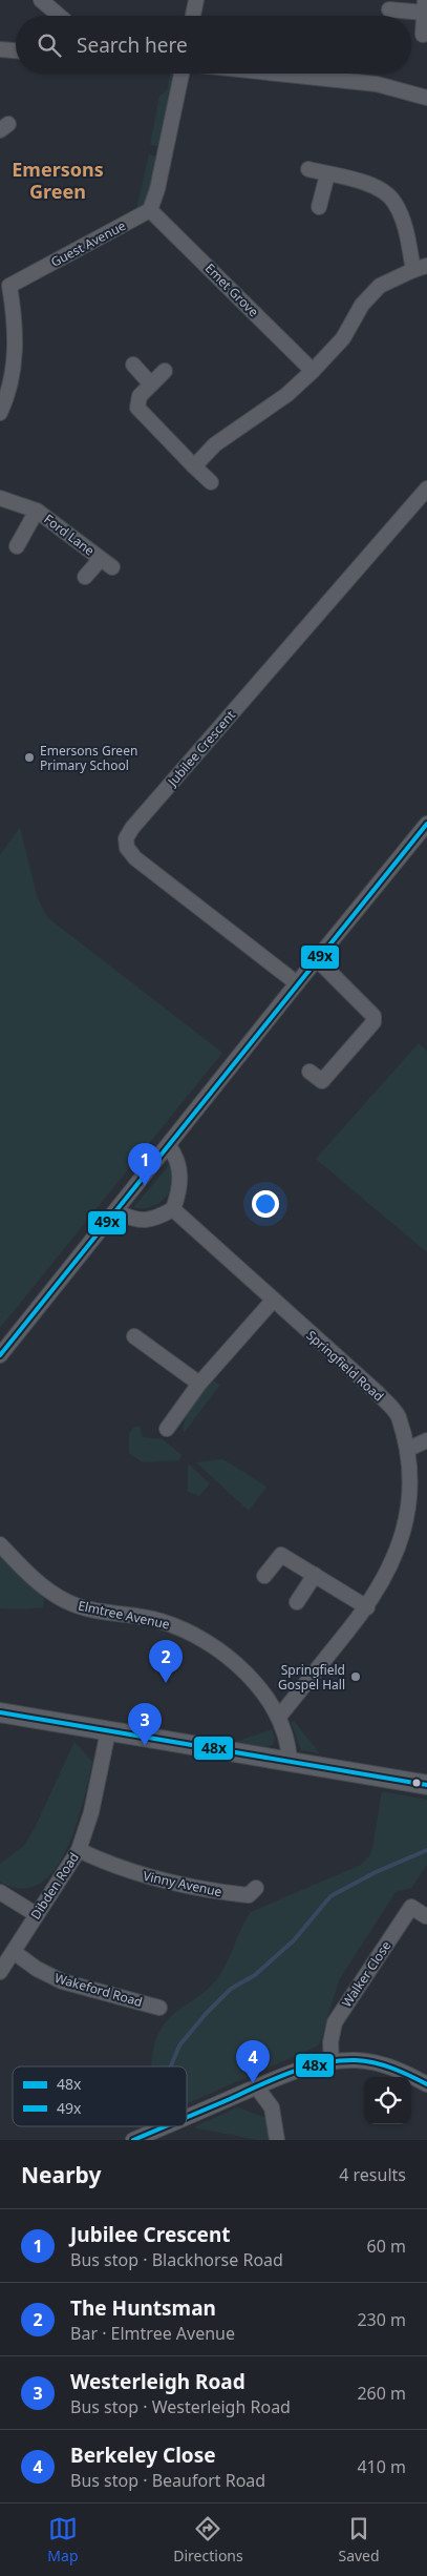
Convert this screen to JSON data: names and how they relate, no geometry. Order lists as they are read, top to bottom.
{
  "streets": {
    "street": [
      "Guest Avenue",
      "Emet Grove",
      "Ford Lane",
      "Jubilee Crescent",
      "Springfield Road",
      "Elmtree Avenue",
      "Vinny Avenue",
      "Dibden Road",
      "Walker Close",
      "Wakeford Road"
    ]
  },
  "crossings": [
    ["Guest Avenue", "Emet Grove"],
    ["Springfield Road", "Elmtree Avenue"],
    ["Vinny Avenue", "Dibden Road"],
    ["Dibden Road", "Wakeford Road"]
  ],
  "districts": ["Emersons Green"],
  "places": ["Emersons Green Primary School", "Springfield Gospel Hall"],
  "lines": ["transit line 49x", "transit line 48x"],
  "legend": ["48x", "49x"],
  "page": {
    "search": "Search here",
    "pins": [
      "1",
      "2",
      "3",
      "4"
    ],
    "heading": ["Nearby", "4 results"],
    "list": [
      {
        "mark": "1",
        "name": "Jubilee Crescent",
        "note": "Bus stop · Blackhorse Road",
        "value": "60 m"
      },
      {
        "mark": "2",
        "name": "The Huntsman",
        "note": "Bar · Elmtree Avenue",
        "value": "230 m"
      },
      {
        "mark": "3",
        "name": "Westerleigh Road",
        "note": "Bus stop · Westerleigh Road",
        "value": "260 m"
      },
      {
        "mark": "4",
        "name": "Berkeley Close",
        "note": "Bus stop · Beaufort Road",
        "value": "410 m"
      }
    ],
    "nav": ["Map", "Directions", "Saved"]
  }
}
